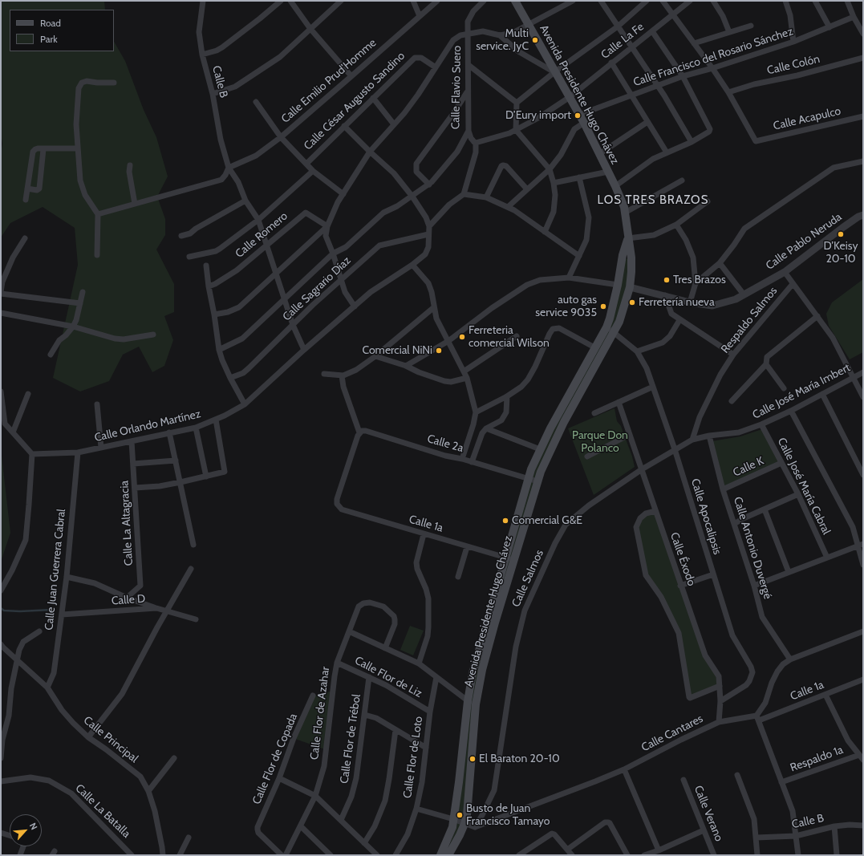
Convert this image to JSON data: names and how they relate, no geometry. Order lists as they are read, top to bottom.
{
  "streets": {
    "main road": ["Avenida Presidente Hugo Chávez"],
    "street": [
      "Calle La Fe",
      "Calle Francisco del Rosario Sánchez",
      "Calle Colón",
      "Calle Emilio Prud'Homme",
      "Calle B",
      "Calle Flavio Suero",
      "Calle César Augusto Sandino",
      "Calle Acapulco",
      "Calle Romero",
      "Calle Pablo Neruda",
      "Calle Sagrario Díaz",
      "Respaldo Salmos",
      "Calle José María Imbert",
      "Calle Orlando Martínez",
      "Calle 2a",
      "Calle K",
      "Calle José María Cabral",
      "Calle Apocalipsis",
      "Calle La Altagracia",
      "Calle 1a",
      "Calle Antonio Duvergé",
      "Calle Éxodo",
      "Calle Juan Guerrera Cabral",
      "Calle Salmos",
      "Calle D",
      "Calle Flor de Liz",
      "Calle Flor de Azahar",
      "Calle Cantares",
      "Calle Flor de Trébol",
      "Calle Principal",
      "Calle Flor de Loto",
      "Calle Flor de Copada",
      "Respaldo 1a",
      "Calle La Batalla",
      "Calle Verano"
    ]
  },
  "crossings": [
    ["Calle La Fe", "Avenida Presidente Hugo Chávez"],
    ["Calle Francisco del Rosario Sánchez", "Avenida Presidente Hugo Chávez"],
    ["Calle Colón", "Calle Acapulco"],
    ["Calle Emilio Prud'Homme", "Calle B"],
    ["Calle B", "Calle Flavio Suero"],
    ["Calle B", "Calle Romero"],
    ["Calle B", "Calle Sagrario Díaz"],
    ["Calle B", "Calle Orlando Martínez"],
    ["Avenida Presidente Hugo Chávez", "Calle Pablo Neruda"],
    ["Avenida Presidente Hugo Chávez", "Calle 2a"],
    ["Avenida Presidente Hugo Chávez", "Calle Apocalipsis"],
    ["Avenida Presidente Hugo Chávez", "Calle 1a"],
    ["Calle Sagrario Díaz", "Calle Orlando Martínez"],
    ["Respaldo Salmos", "Calle José María Imbert"],
    ["Respaldo Salmos", "Calle Salmos"],
    ["Calle José María Imbert", "Calle José María Cabral"],
    ["Calle José María Imbert", "Calle Antonio Duvergé"],
    ["Calle José María Imbert", "Calle Salmos"],
    ["Calle Orlando Martínez", "Calle La Altagracia"],
    ["Calle Orlando Martínez", "Calle Juan Guerrera Cabral"],
    ["Calle 2a", "Calle 1a"],
    ["Calle K", "Calle José María Cabral"],
    ["Calle K", "Calle Antonio Duvergé"],
    ["Calle Apocalipsis", "Calle Éxodo"],
    ["Calle Apocalipsis", "Calle Salmos"],
    ["Calle 1a", "Calle Cantares"],
    ["Calle Éxodo", "Calle Salmos"],
    ["Calle Éxodo", "Calle Cantares"],
    ["Calle Juan Guerrera Cabral", "Calle D"],
    ["Calle Juan Guerrera Cabral", "Calle Principal"],
    ["Calle Salmos", "Calle Cantares"],
    ["Calle Flor de Liz", "Calle Flor de Azahar"],
    ["Calle Flor de Liz", "Calle Flor de Trébol"],
    ["Calle Flor de Liz", "Calle Flor de Loto"]
  ],
  "districts": ["LOS TRES BRAZOS"],
  "parks": ["Parque Don Polanco"],
  "places": [
    "Multi service. JyC",
    "D’Eury import",
    "D’Keisy 20-10",
    "Tres Brazos",
    "Ferretería nueva",
    "auto gas service 9035",
    "Ferreteria comercial Wilson",
    "Comercial NiNi",
    "Comercial G&E",
    "El Baraton 20-10",
    "Busto de Juan Francisco Tamayo"
  ],
  "legend": ["Road", "Park"],
  "north": "top right"
}
